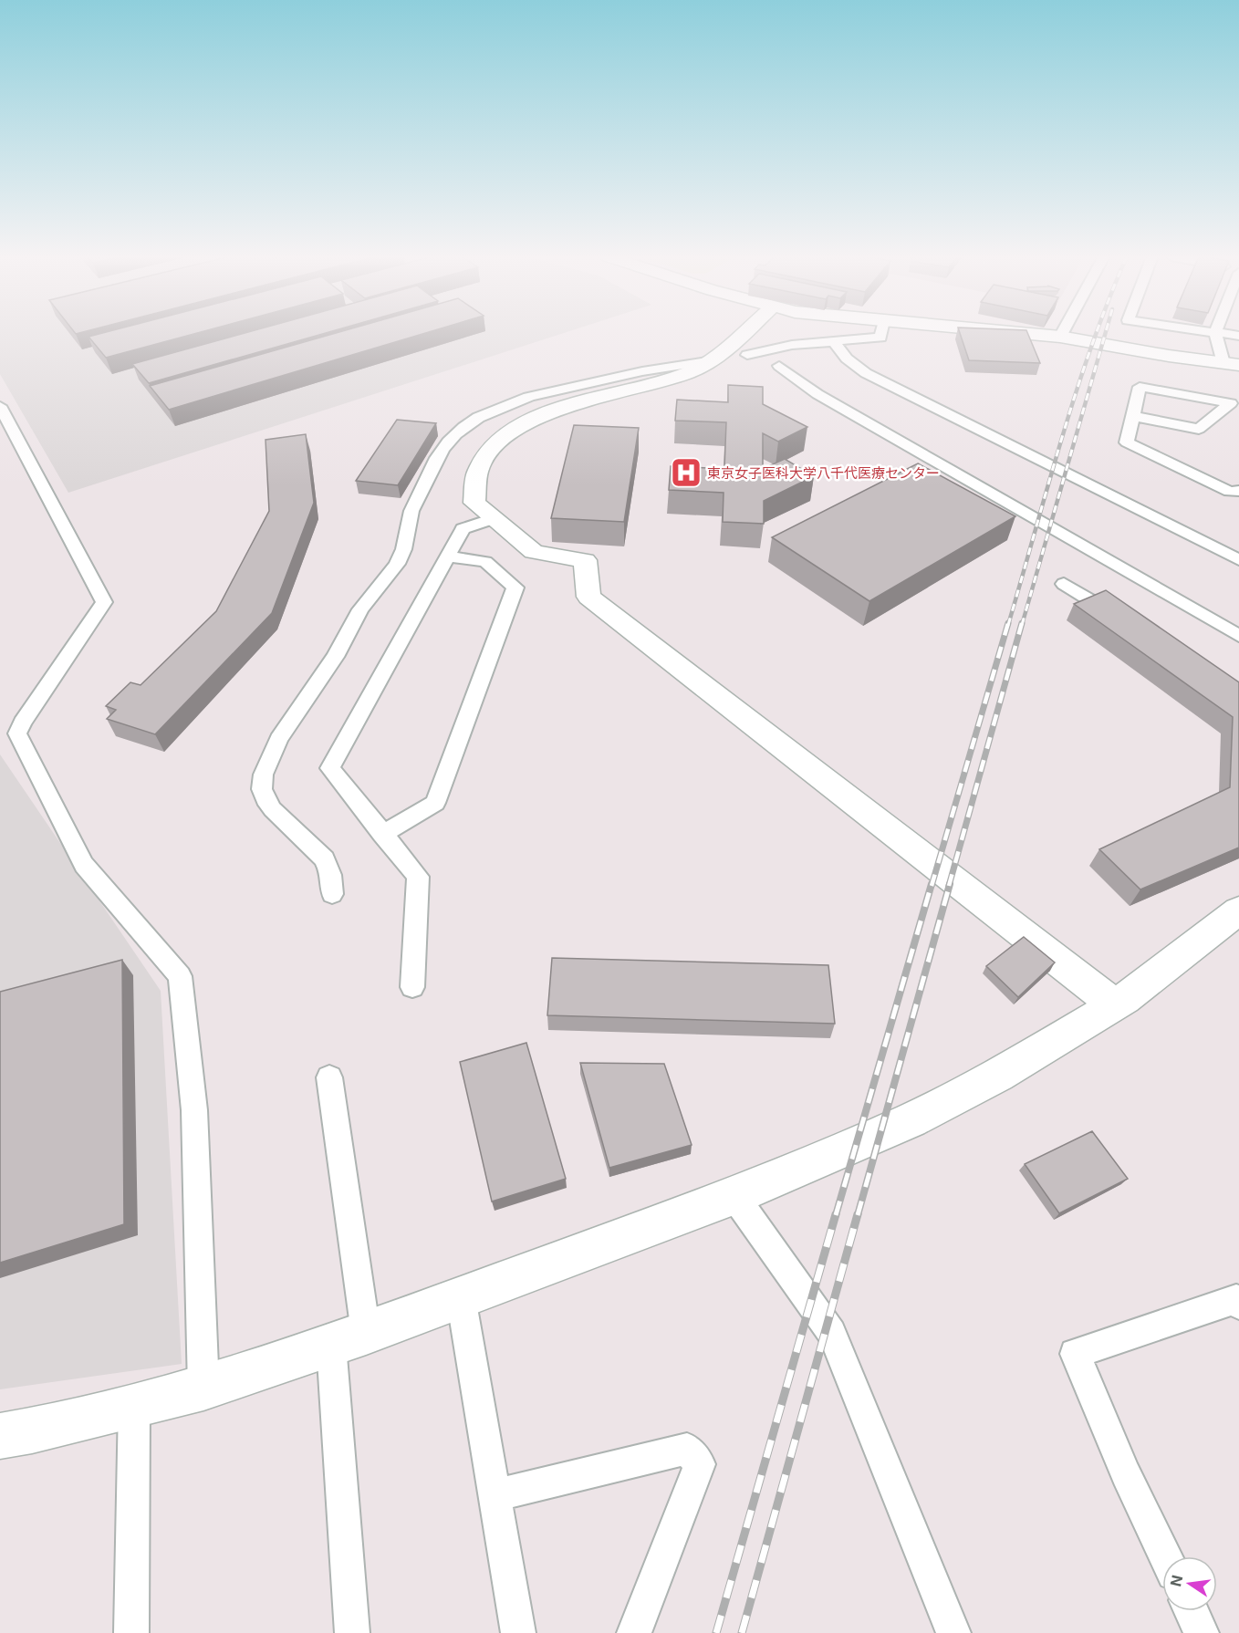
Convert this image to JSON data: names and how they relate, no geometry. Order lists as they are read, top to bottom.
{
  "places": {
    "hospital": ["東京女子医科大学八千代医療センター"]
  },
  "north": "left"
}
